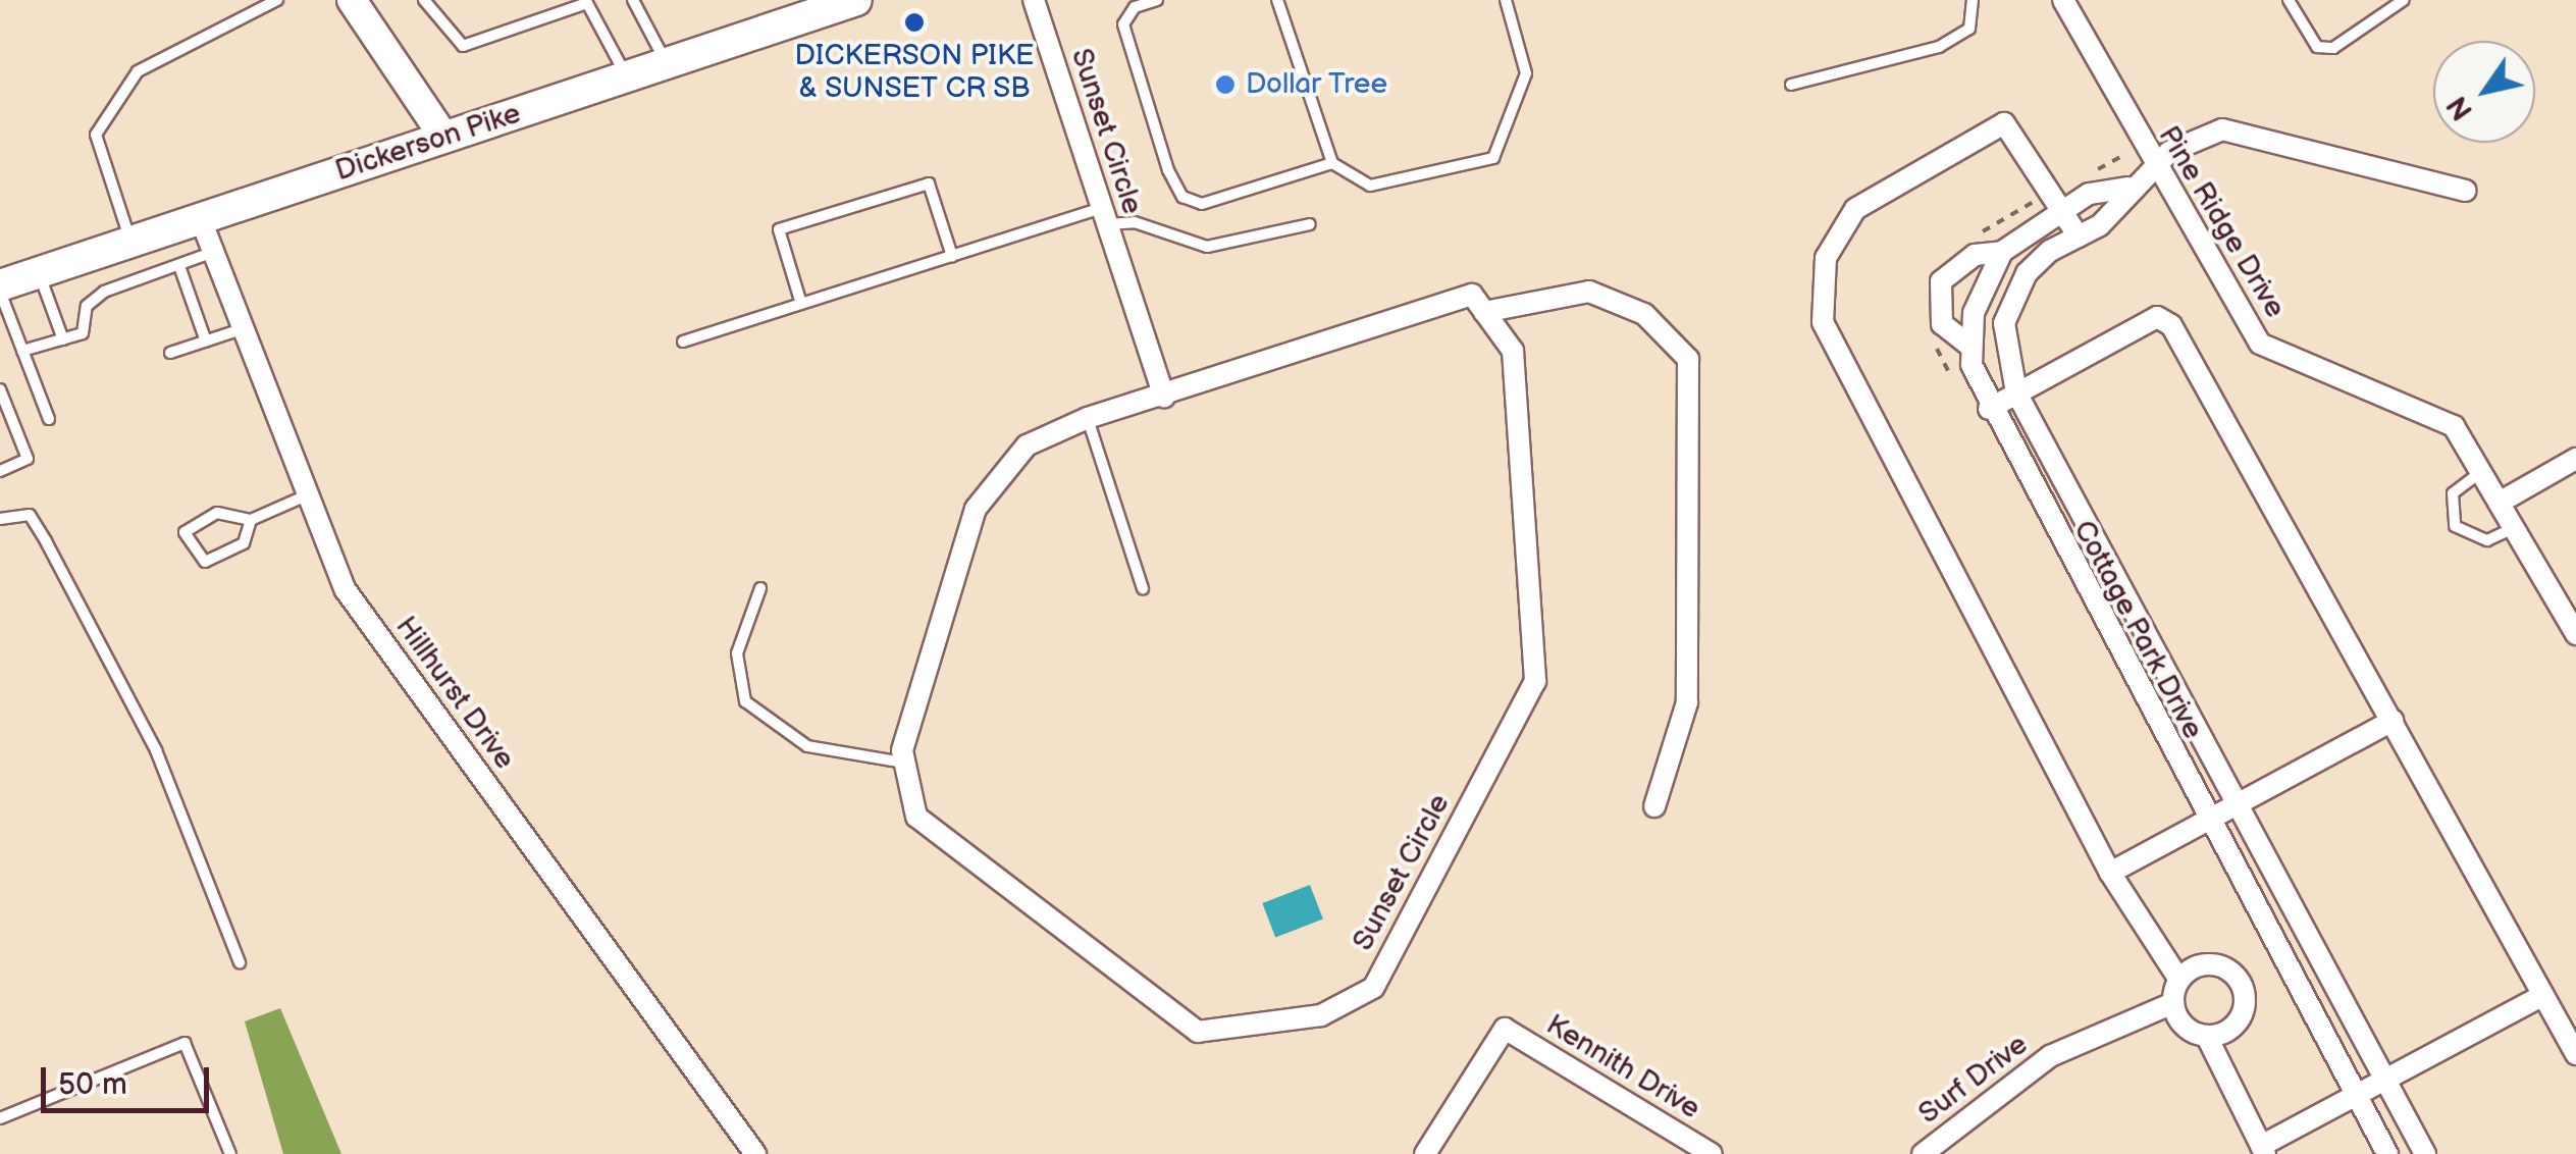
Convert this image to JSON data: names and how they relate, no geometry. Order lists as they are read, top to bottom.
{
  "streets": {
    "main road": ["Dickerson Pike"],
    "street": [
      "Sunset Circle",
      "Pine Ridge Drive",
      "Cottage Park Drive",
      "Hillhurst Drive",
      "Kennith Drive",
      "Surf Drive"
    ]
  },
  "crossings": [
    ["Dickerson Pike", "Hillhurst Drive"],
    ["Pine Ridge Drive", "Cottage Park Drive"]
  ],
  "places": ["DICKERSON PIKE & SUNSET CR SB", "Dollar Tree"],
  "scale_bar": "50 m",
  "north": "bottom left"
}
